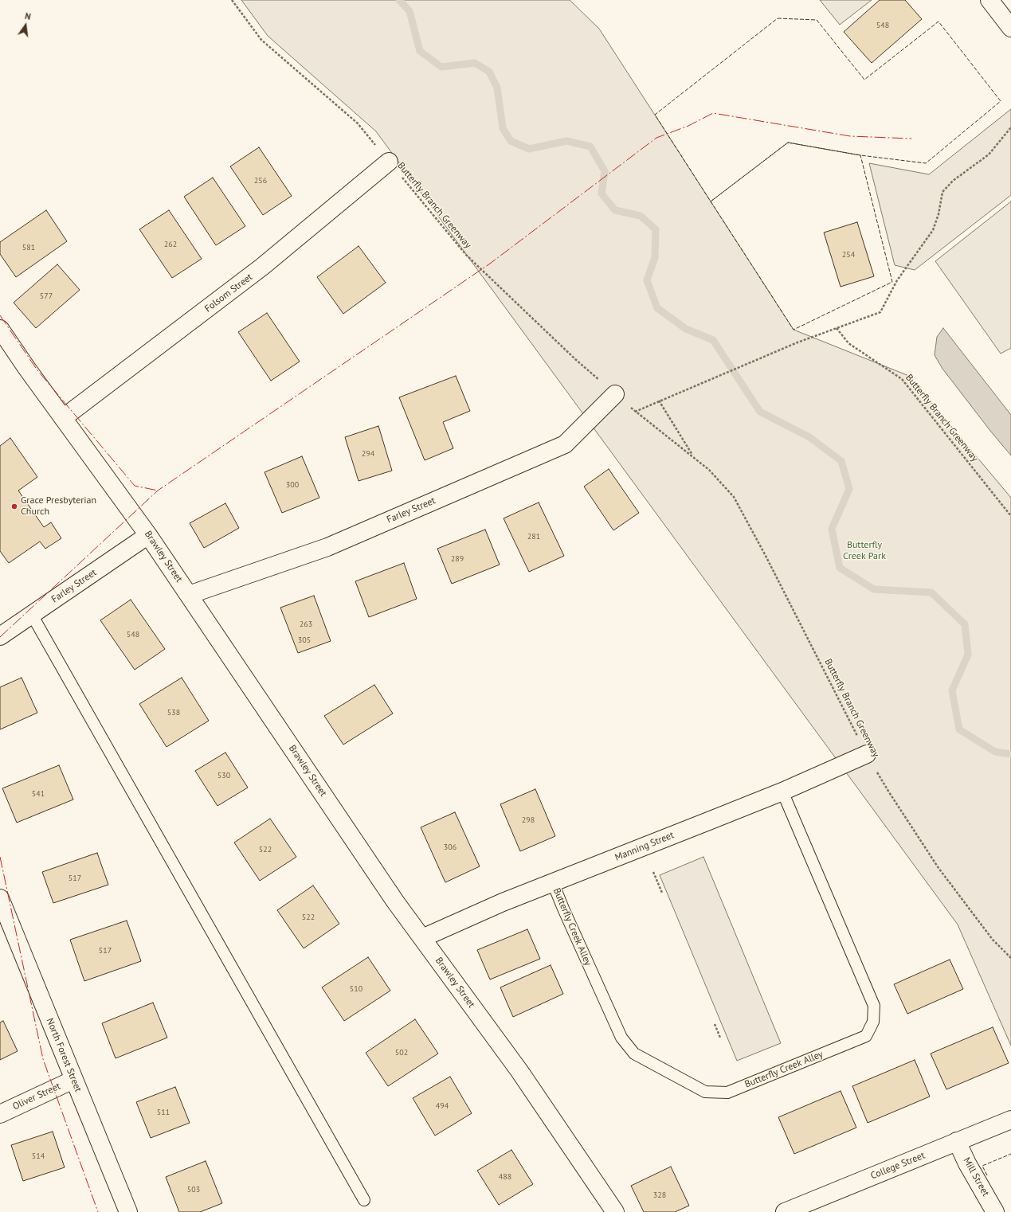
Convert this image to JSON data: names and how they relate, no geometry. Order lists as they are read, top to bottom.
{
  "streets": {
    "street": [
      "Folsom Street",
      "Farley Street",
      "Brawley Street",
      "Manning Street",
      "North Forest Street",
      "Oliver Street",
      "College Street",
      "Mill Street"
    ],
    "lane": ["Butterfly Creek Alley"],
    "path": ["Butterfly Branch Greenway"]
  },
  "crossings": [
    ["Butterfly Branch Greenway", "Folsom Street"],
    ["Butterfly Branch Greenway", "Farley Street"],
    ["Butterfly Branch Greenway", "Manning Street"],
    ["Folsom Street", "Brawley Street"],
    ["Farley Street", "Brawley Street"],
    ["Brawley Street", "Manning Street"],
    ["Manning Street", "Butterfly Creek Alley"],
    ["North Forest Street", "Oliver Street"],
    ["College Street", "Mill Street"]
  ],
  "parks": ["Butterfly Creek Park"],
  "places": ["Grace Presbyterian Church"],
  "house_numbers": [
    "548",
    "256",
    "262",
    "581",
    "254",
    "577",
    "294",
    "300",
    "281",
    "289",
    "263",
    "548",
    "305",
    "538",
    "530",
    "541",
    "298",
    "306",
    "522",
    "517",
    "522",
    "517",
    "510",
    "502",
    "494",
    "511",
    "514",
    "488",
    "503",
    "328"
  ],
  "north": "top"
}
